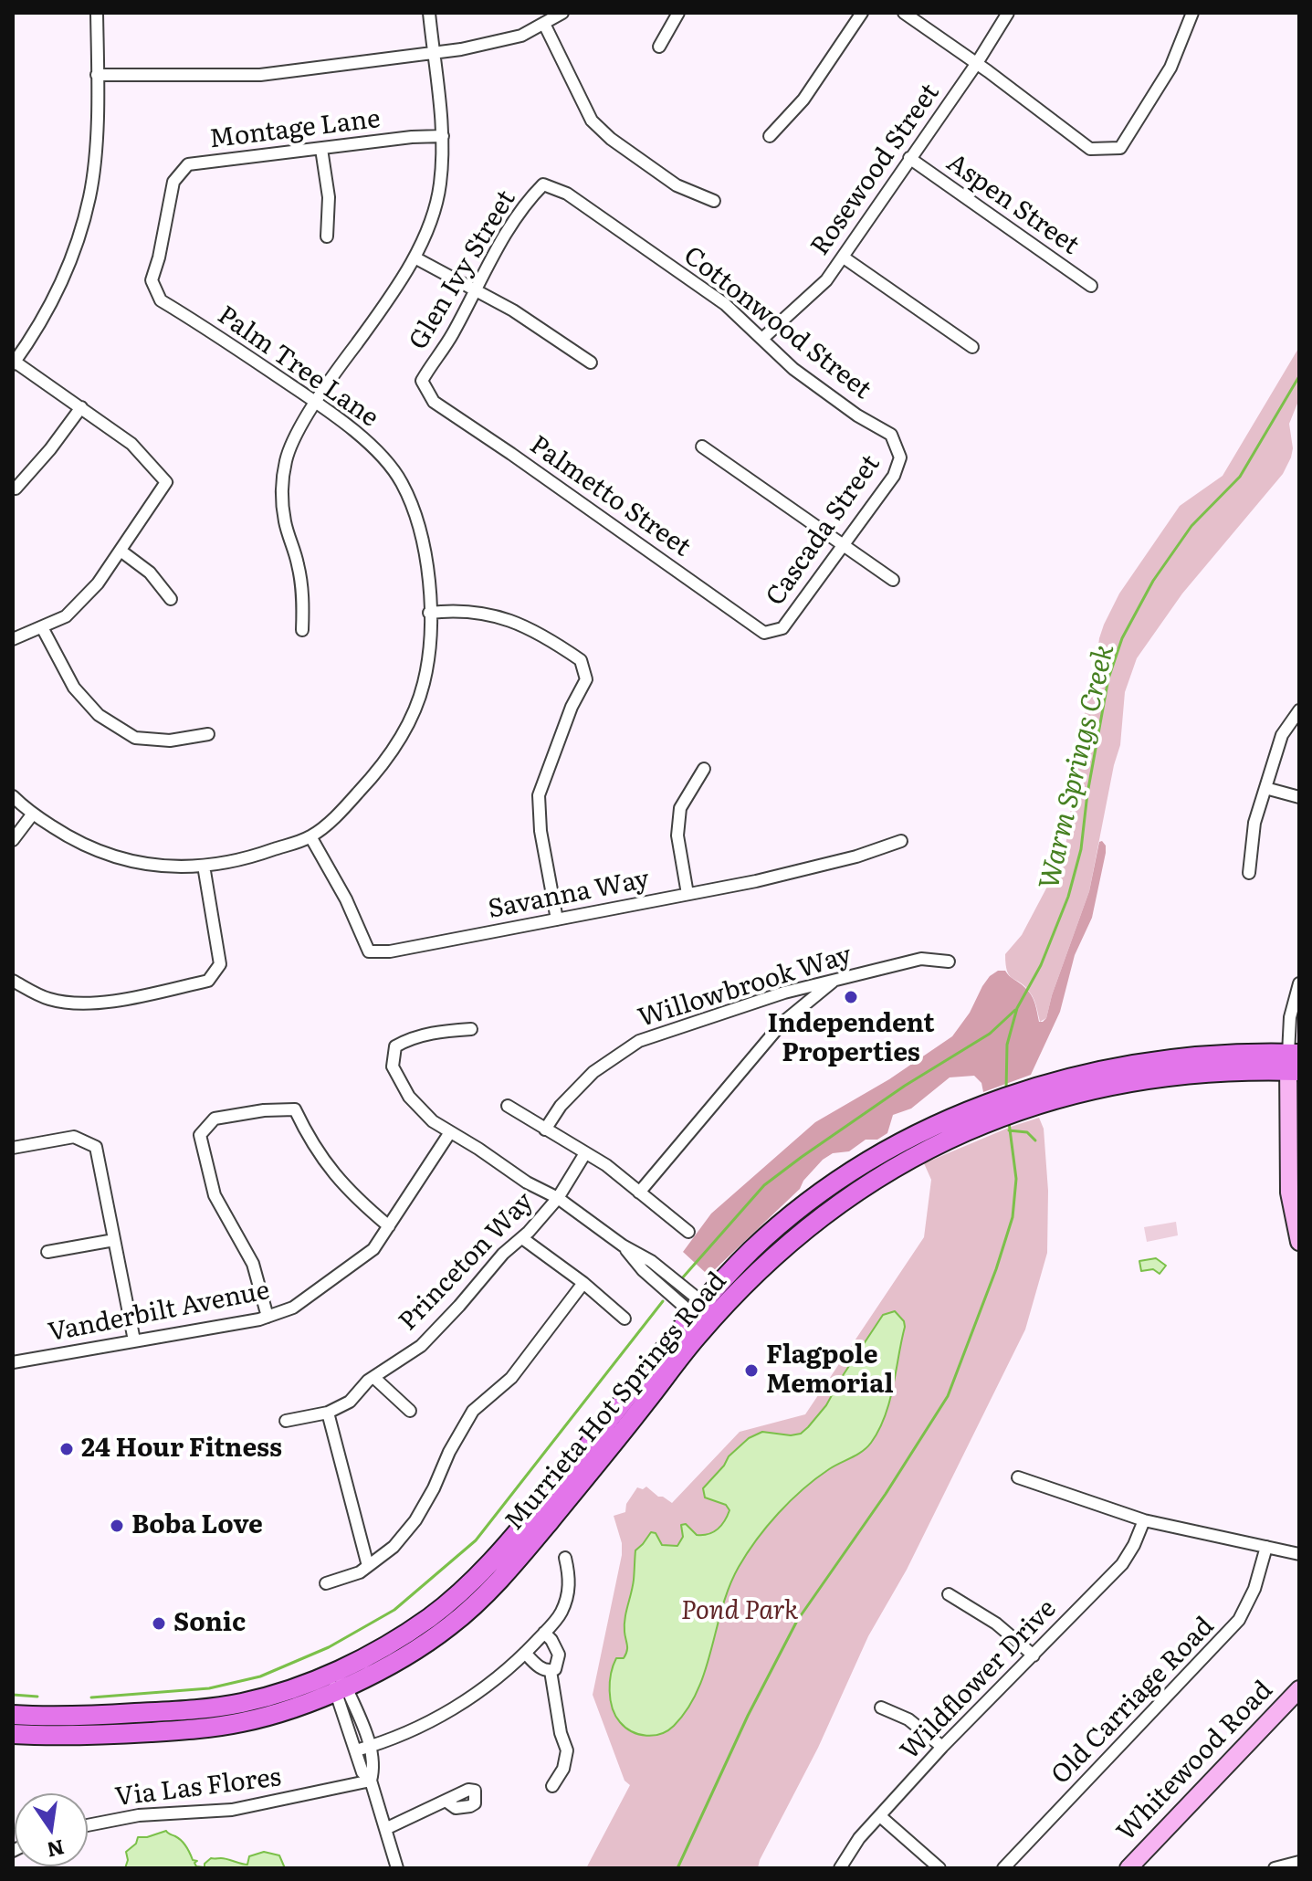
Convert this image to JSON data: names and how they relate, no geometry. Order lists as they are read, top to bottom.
{
  "streets": {
    "main road": ["Murrieta Hot Springs Road", "Whitewood Road"],
    "street": [
      "Montage Lane",
      "Rosewood Street",
      "Aspen Street",
      "Glen Ivy Street",
      "Cottonwood Street",
      "Palm Tree Lane",
      "Palmetto Street",
      "Cascada Street",
      "Savanna Way",
      "Willowbrook Way",
      "Princeton Way",
      "Vanderbilt Avenue",
      "Wildflower Drive",
      "Old Carriage Road",
      "Via Las Flores"
    ]
  },
  "crossings": [
    ["Montage Lane", "Palm Tree Lane"],
    ["Rosewood Street", "Aspen Street"],
    ["Rosewood Street", "Cottonwood Street"],
    ["Glen Ivy Street", "Cottonwood Street"],
    ["Glen Ivy Street", "Palmetto Street"],
    ["Cottonwood Street", "Cascada Street"],
    ["Palm Tree Lane", "Savanna Way"],
    ["Palmetto Street", "Cascada Street"]
  ],
  "water": ["Warm Springs Creek"],
  "parks": ["Pond Park"],
  "places": [
    "Independent Properties",
    "Flagpole Memorial",
    "24 Hour Fitness",
    "Boba Love",
    "Sonic"
  ],
  "north": "bottom"
}
